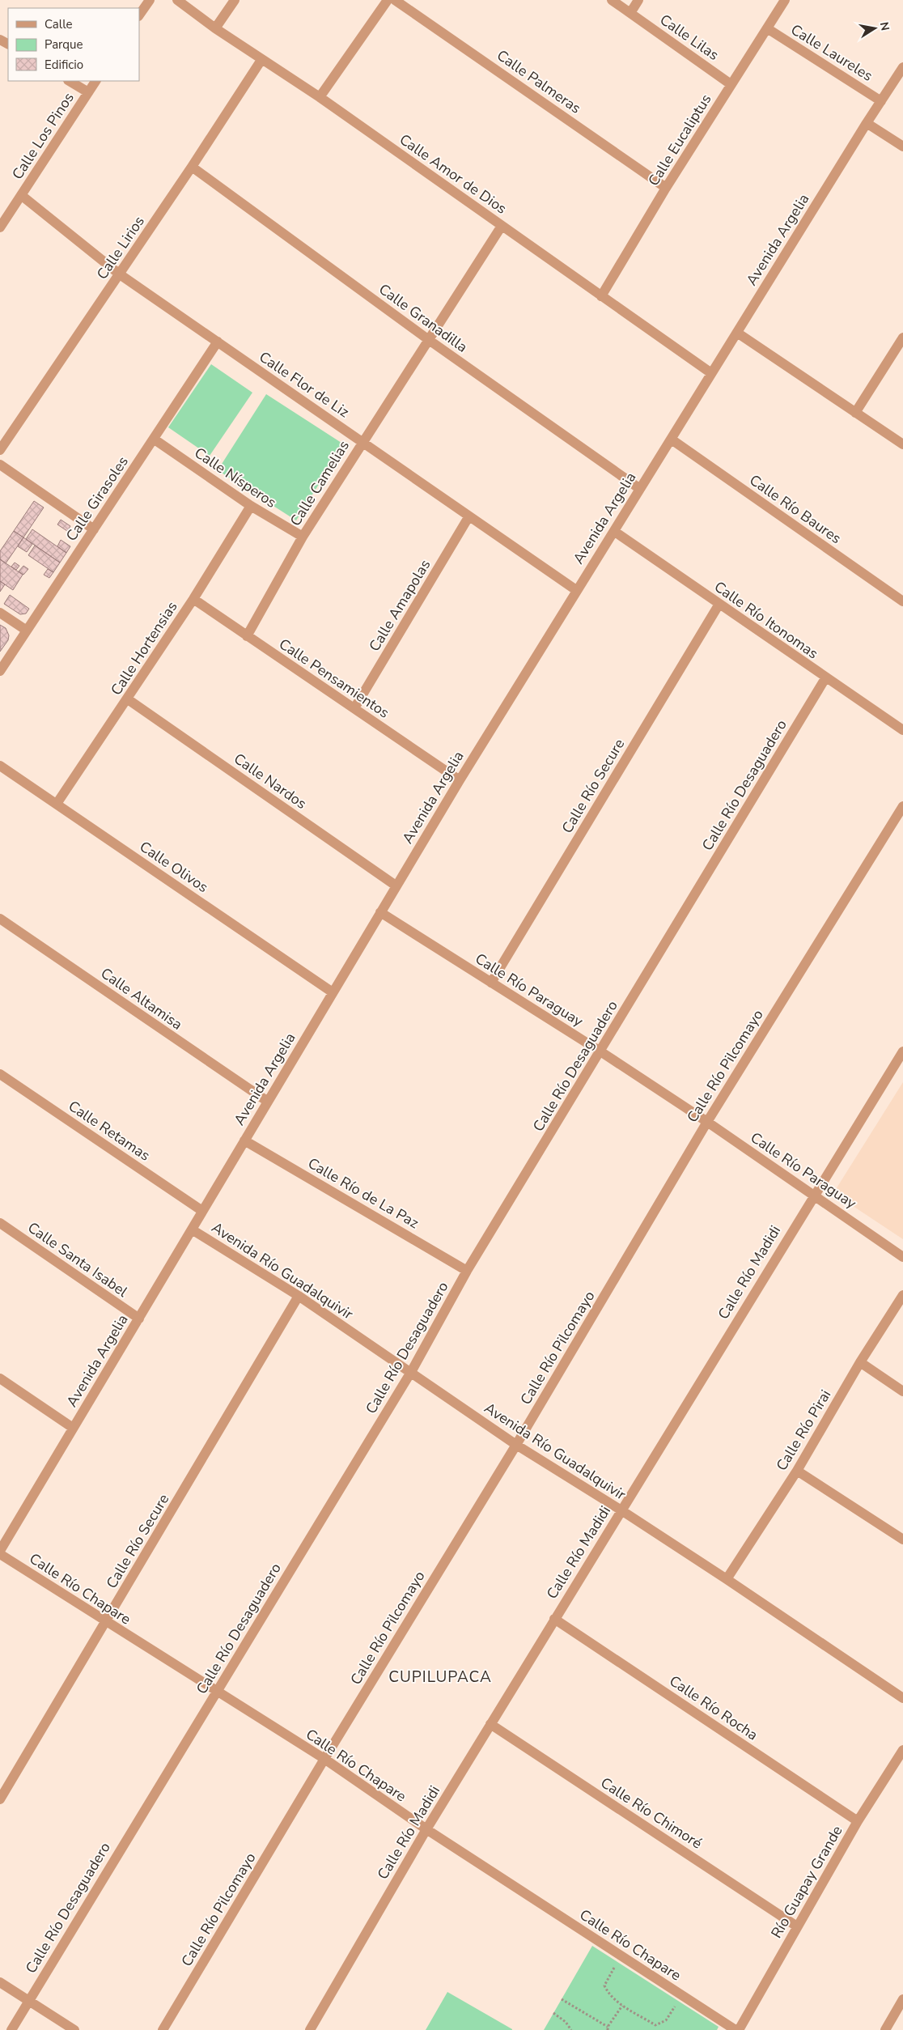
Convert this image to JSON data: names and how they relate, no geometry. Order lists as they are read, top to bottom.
{
  "streets": {
    "street": [
      "Calle Lilas",
      "Calle Laureles",
      "Calle Palmeras",
      "Calle Los Pinos",
      "Calle Eucaliptus",
      "Calle Amor de Dios",
      "Avenida Argelia",
      "Calle Lirios",
      "Calle Granadilla",
      "Calle Flor de Liz",
      "Calle Nísperos",
      "Calle Camelias",
      "Calle Girasoles",
      "Calle Río Baures",
      "Calle Amapolas",
      "Calle Río Itonomas",
      "Calle Hortensias",
      "Calle Pensamientos",
      "Calle Nardos",
      "Calle Río Desaguadero",
      "Calle Río Secure",
      "Calle Olivos",
      "Calle Río Paraguay",
      "Calle Altamisa",
      "Calle Río Pilcomayo",
      "Calle Retamas",
      "Calle Río de La Paz",
      "Calle Santa Isabel",
      "Avenida Río Guadalquivir",
      "Calle Río Madidi",
      "Calle Río Pirai",
      "Calle Río Chapare",
      "Calle Río Rocha",
      "Calle Río Chimoré",
      "Río Guapay Grande"
    ]
  },
  "crossings": [
    ["Calle Lilas", "Calle Eucaliptus"],
    ["Calle Laureles", "Calle Eucaliptus"],
    ["Calle Laureles", "Avenida Argelia"],
    ["Calle Palmeras", "Calle Eucaliptus"],
    ["Calle Los Pinos", "Calle Flor de Liz"],
    ["Calle Eucaliptus", "Calle Amor de Dios"],
    ["Calle Amor de Dios", "Avenida Argelia"],
    ["Calle Amor de Dios", "Calle Lirios"],
    ["Calle Amor de Dios", "Calle Camelias"],
    ["Avenida Argelia", "Calle Granadilla"],
    ["Avenida Argelia", "Calle Flor de Liz"],
    ["Avenida Argelia", "Calle Río Baures"],
    ["Avenida Argelia", "Calle Río Itonomas"],
    ["Avenida Argelia", "Calle Pensamientos"],
    ["Avenida Argelia", "Calle Nardos"],
    ["Avenida Argelia", "Calle Olivos"],
    ["Avenida Argelia", "Calle Río Paraguay"],
    ["Avenida Argelia", "Calle Altamisa"],
    ["Avenida Argelia", "Calle Retamas"],
    ["Avenida Argelia", "Calle Río de La Paz"],
    ["Avenida Argelia", "Calle Santa Isabel"],
    ["Avenida Argelia", "Avenida Río Guadalquivir"],
    ["Calle Lirios", "Calle Granadilla"],
    ["Calle Lirios", "Calle Flor de Liz"],
    ["Calle Granadilla", "Calle Camelias"],
    ["Calle Flor de Liz", "Calle Camelias"],
    ["Calle Flor de Liz", "Calle Girasoles"],
    ["Calle Flor de Liz", "Calle Amapolas"],
    ["Calle Nísperos", "Calle Camelias"],
    ["Calle Nísperos", "Calle Girasoles"],
    ["Calle Nísperos", "Calle Hortensias"],
    ["Calle Camelias", "Calle Pensamientos"],
    ["Calle Amapolas", "Calle Pensamientos"],
    ["Calle Río Itonomas", "Calle Río Desaguadero"],
    ["Calle Río Itonomas", "Calle Río Secure"],
    ["Calle Hortensias", "Calle Pensamientos"],
    ["Calle Hortensias", "Calle Nardos"],
    ["Calle Hortensias", "Calle Olivos"],
    ["Calle Río Desaguadero", "Calle Río Paraguay"],
    ["Calle Río Desaguadero", "Calle Río de La Paz"],
    ["Calle Río Desaguadero", "Avenida Río Guadalquivir"],
    ["Calle Río Desaguadero", "Calle Río Chapare"],
    ["Calle Río Secure", "Calle Río Paraguay"],
    ["Calle Río Secure", "Avenida Río Guadalquivir"],
    ["Calle Río Secure", "Calle Río Chapare"],
    ["Calle Río Paraguay", "Calle Río Pilcomayo"],
    ["Calle Río Paraguay", "Calle Río Madidi"],
    ["Calle Río Pilcomayo", "Avenida Río Guadalquivir"],
    ["Calle Río Pilcomayo", "Calle Río Chapare"],
    ["Avenida Río Guadalquivir", "Calle Río Madidi"],
    ["Avenida Río Guadalquivir", "Calle Río Pirai"],
    ["Calle Río Madidi", "Calle Río Chapare"],
    ["Calle Río Madidi", "Calle Río Rocha"],
    ["Calle Río Madidi", "Calle Río Chimoré"],
    ["Calle Río Rocha", "Río Guapay Grande"],
    ["Calle Río Chimoré", "Río Guapay Grande"]
  ],
  "districts": ["CUPILUPACA"],
  "legend": ["Calle", "Parque", "Edificio"],
  "north": "right"
}
